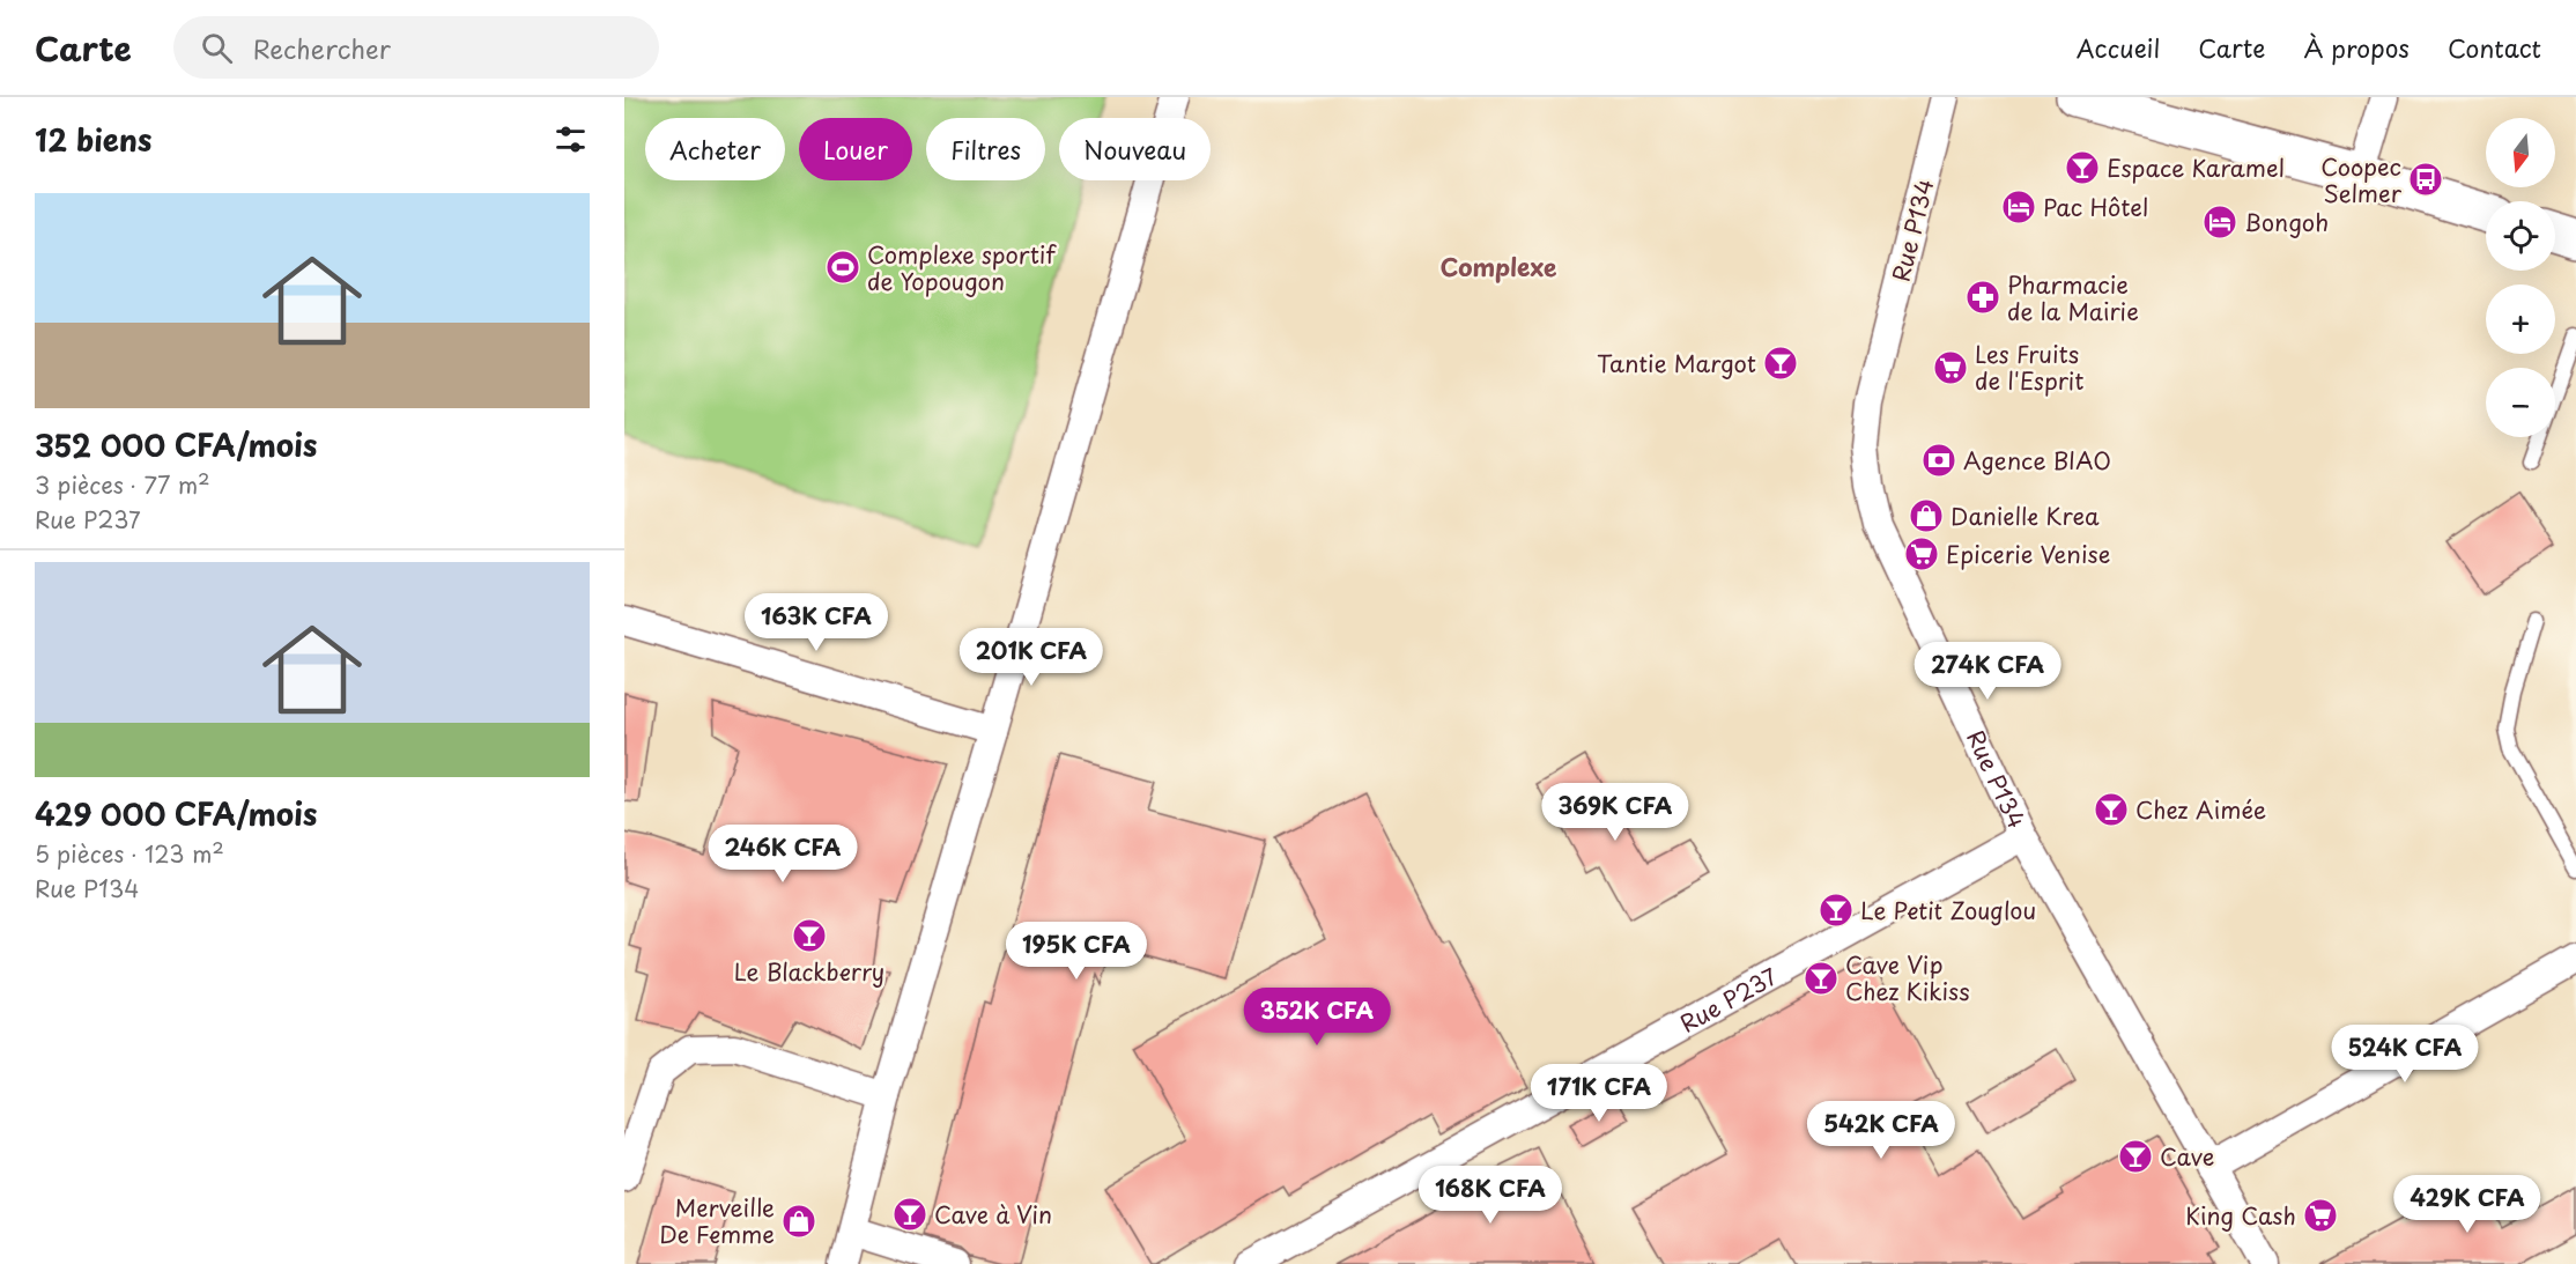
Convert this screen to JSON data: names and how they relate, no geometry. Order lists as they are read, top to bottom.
{
  "streets": {
    "street": ["Rue P134", "Rue P237"]
  },
  "crossings": [
    ["Rue P134", "Rue P237"]
  ],
  "districts": ["Complexe"],
  "places": {
    "bar": [
      "Espace Karamel",
      "Tantie Margot",
      "Chez Aimée",
      "Le Petit Zouglou",
      "Le Blackberry",
      "Cave Vip Chez Kikiss",
      "Cave",
      "Cave à Vin"
    ],
    "bus stop": ["Coopec Selmer"],
    "hotel": ["Pac Hôtel", "Bongoh"],
    "sports": ["Complexe sportif de Yopougon"],
    "pharmacy": ["Pharmacie de la Mairie"],
    "supermarket": ["Les Fruits de l'Esprit", "Epicerie Venise", "King Cash"],
    "bank": ["Agence BIAO"],
    "shop": ["Danielle Krea", "Merveille De Femme"]
  },
  "north": "bottom",
  "page": {
    "header": "Carte",
    "search": "Rechercher",
    "nav": [
      "Accueil",
      "Carte",
      "À propos",
      "Contact"
    ],
    "heading": "12 biens",
    "map_buttons": ["+", "−"],
    "chip": [
      "Acheter",
      "Louer",
      "Filtres",
      "Nouveau"
    ],
    "list": [
      {
        "name": "352 000 CFA/mois",
        "note": "3 pièces · 77 m² · Rue P237"
      },
      {
        "name": "429 000 CFA/mois",
        "note": "5 pièces · 123 m² · Rue P134"
      }
    ],
    "price": [
      "163K CFA",
      "201K CFA",
      "274K CFA",
      "369K CFA",
      "246K CFA",
      "195K CFA",
      "352K CFA",
      "524K CFA",
      "171K CFA",
      "542K CFA",
      "168K CFA",
      "429K CFA"
    ]
  }
}
